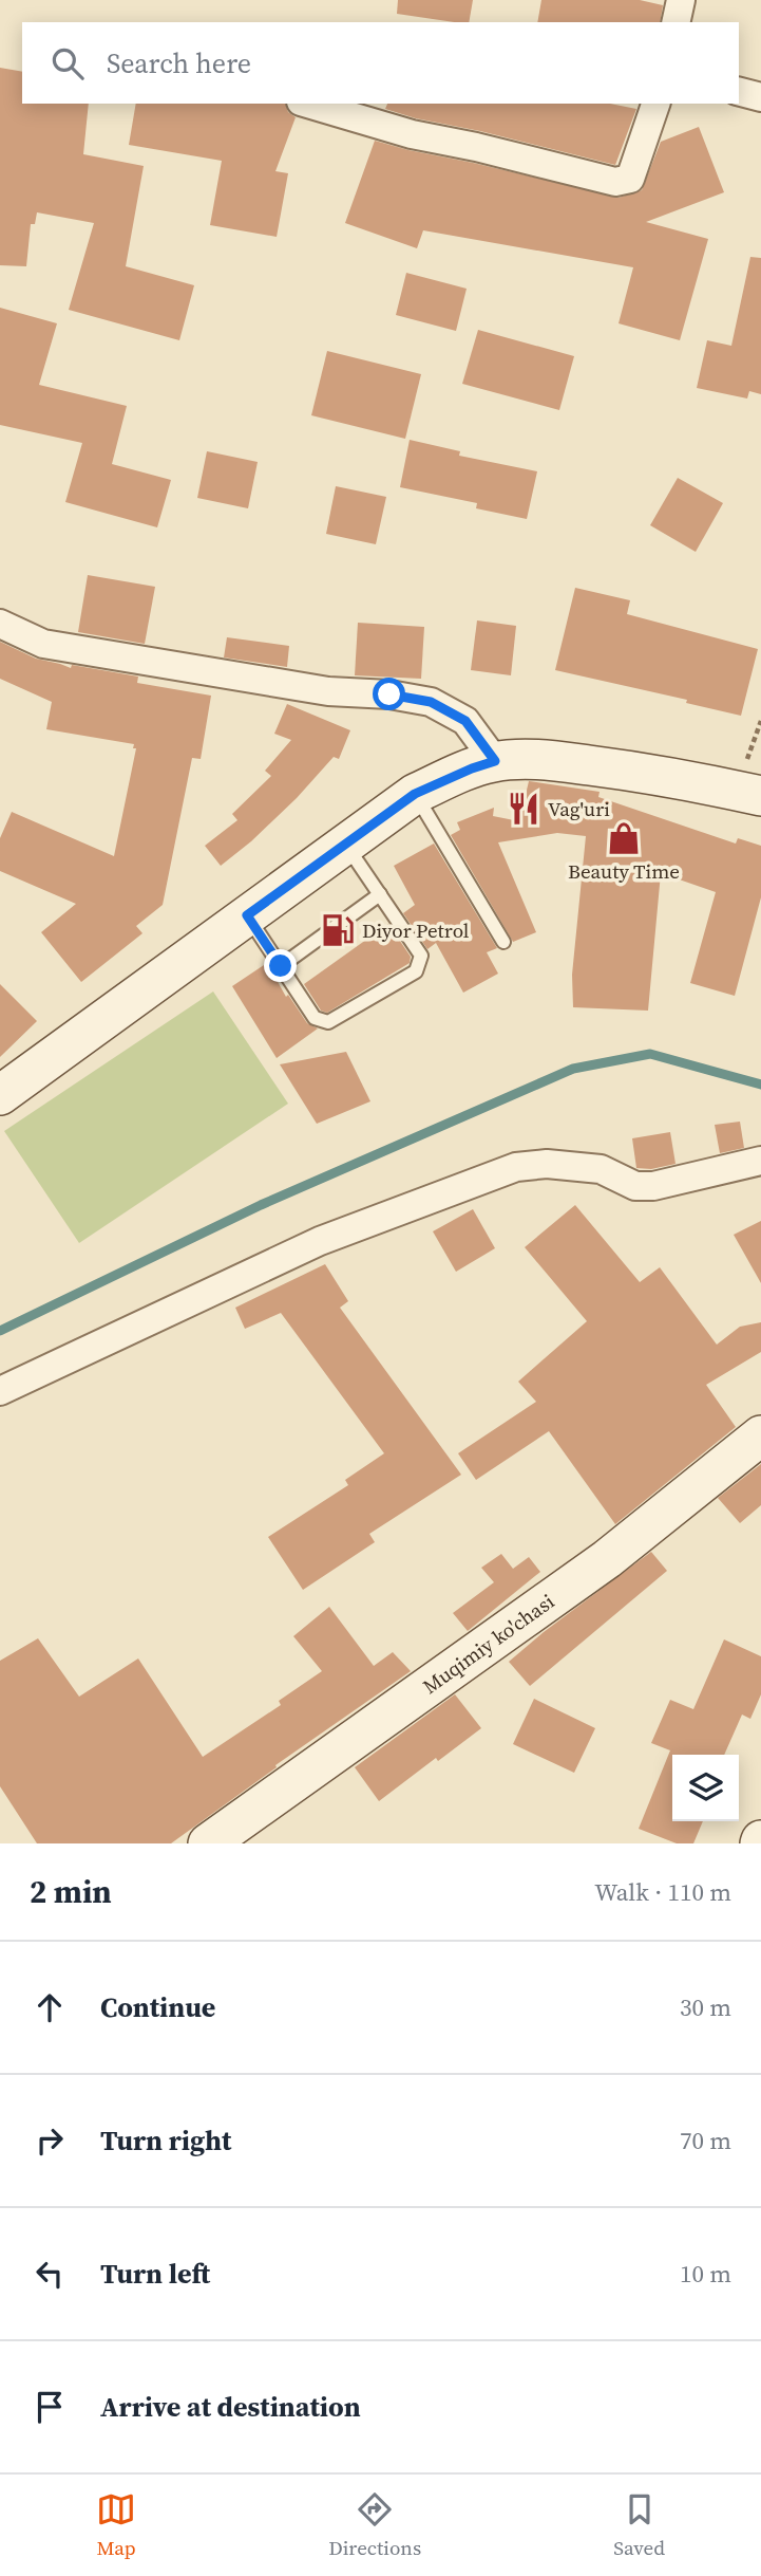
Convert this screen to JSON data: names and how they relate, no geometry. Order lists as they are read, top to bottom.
{
  "streets": {
    "main road": ["Muqimiy ko'chasi"]
  },
  "places": {
    "restaurant": ["Vag'uri"],
    "shop": ["Beauty Time"],
    "fuel station": ["Diyor Petrol"]
  },
  "page": {
    "search": "Search here",
    "heading": ["2 min", "Walk · 110 m"],
    "list": [
      ["Continue", "30 m"],
      ["Turn right", "70 m"],
      ["Turn left", "10 m"],
      "Arrive at destination"
    ],
    "nav": ["Map", "Directions", "Saved"]
  }
}
